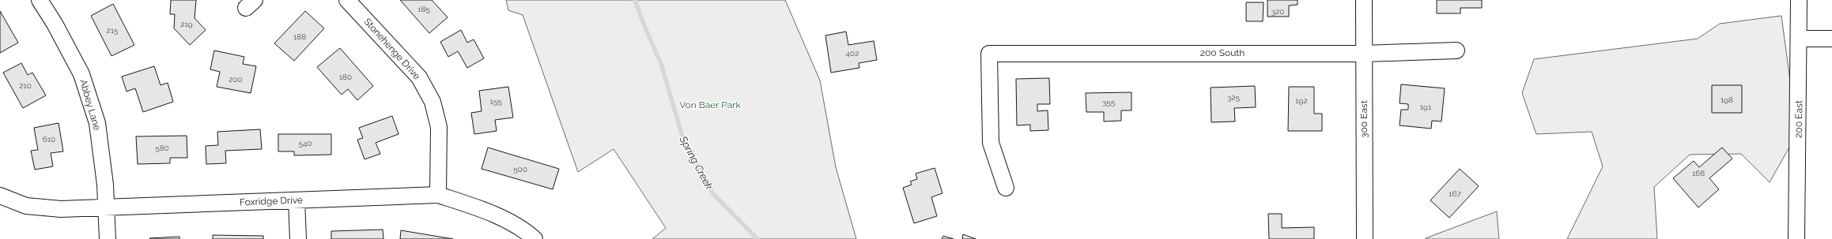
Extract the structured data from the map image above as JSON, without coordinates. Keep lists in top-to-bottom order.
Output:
{
  "streets": {
    "street": [
      "Stonehenge Drive",
      "200 South",
      "Abbey Lane",
      "300 East",
      "200 East",
      "Foxridge Drive"
    ]
  },
  "crossings": [
    ["Stonehenge Drive", "Foxridge Drive"],
    ["200 South", "300 East"],
    ["Abbey Lane", "Foxridge Drive"]
  ],
  "water": ["Spring Creek"],
  "parks": ["Von Baer Park"],
  "house_numbers": [
    "185",
    "320",
    "219",
    "215",
    "188",
    "402",
    "180",
    "200",
    "210",
    "325",
    "198",
    "192",
    "155",
    "355",
    "191",
    "610",
    "540",
    "580",
    "500",
    "168",
    "167"
  ]
}
